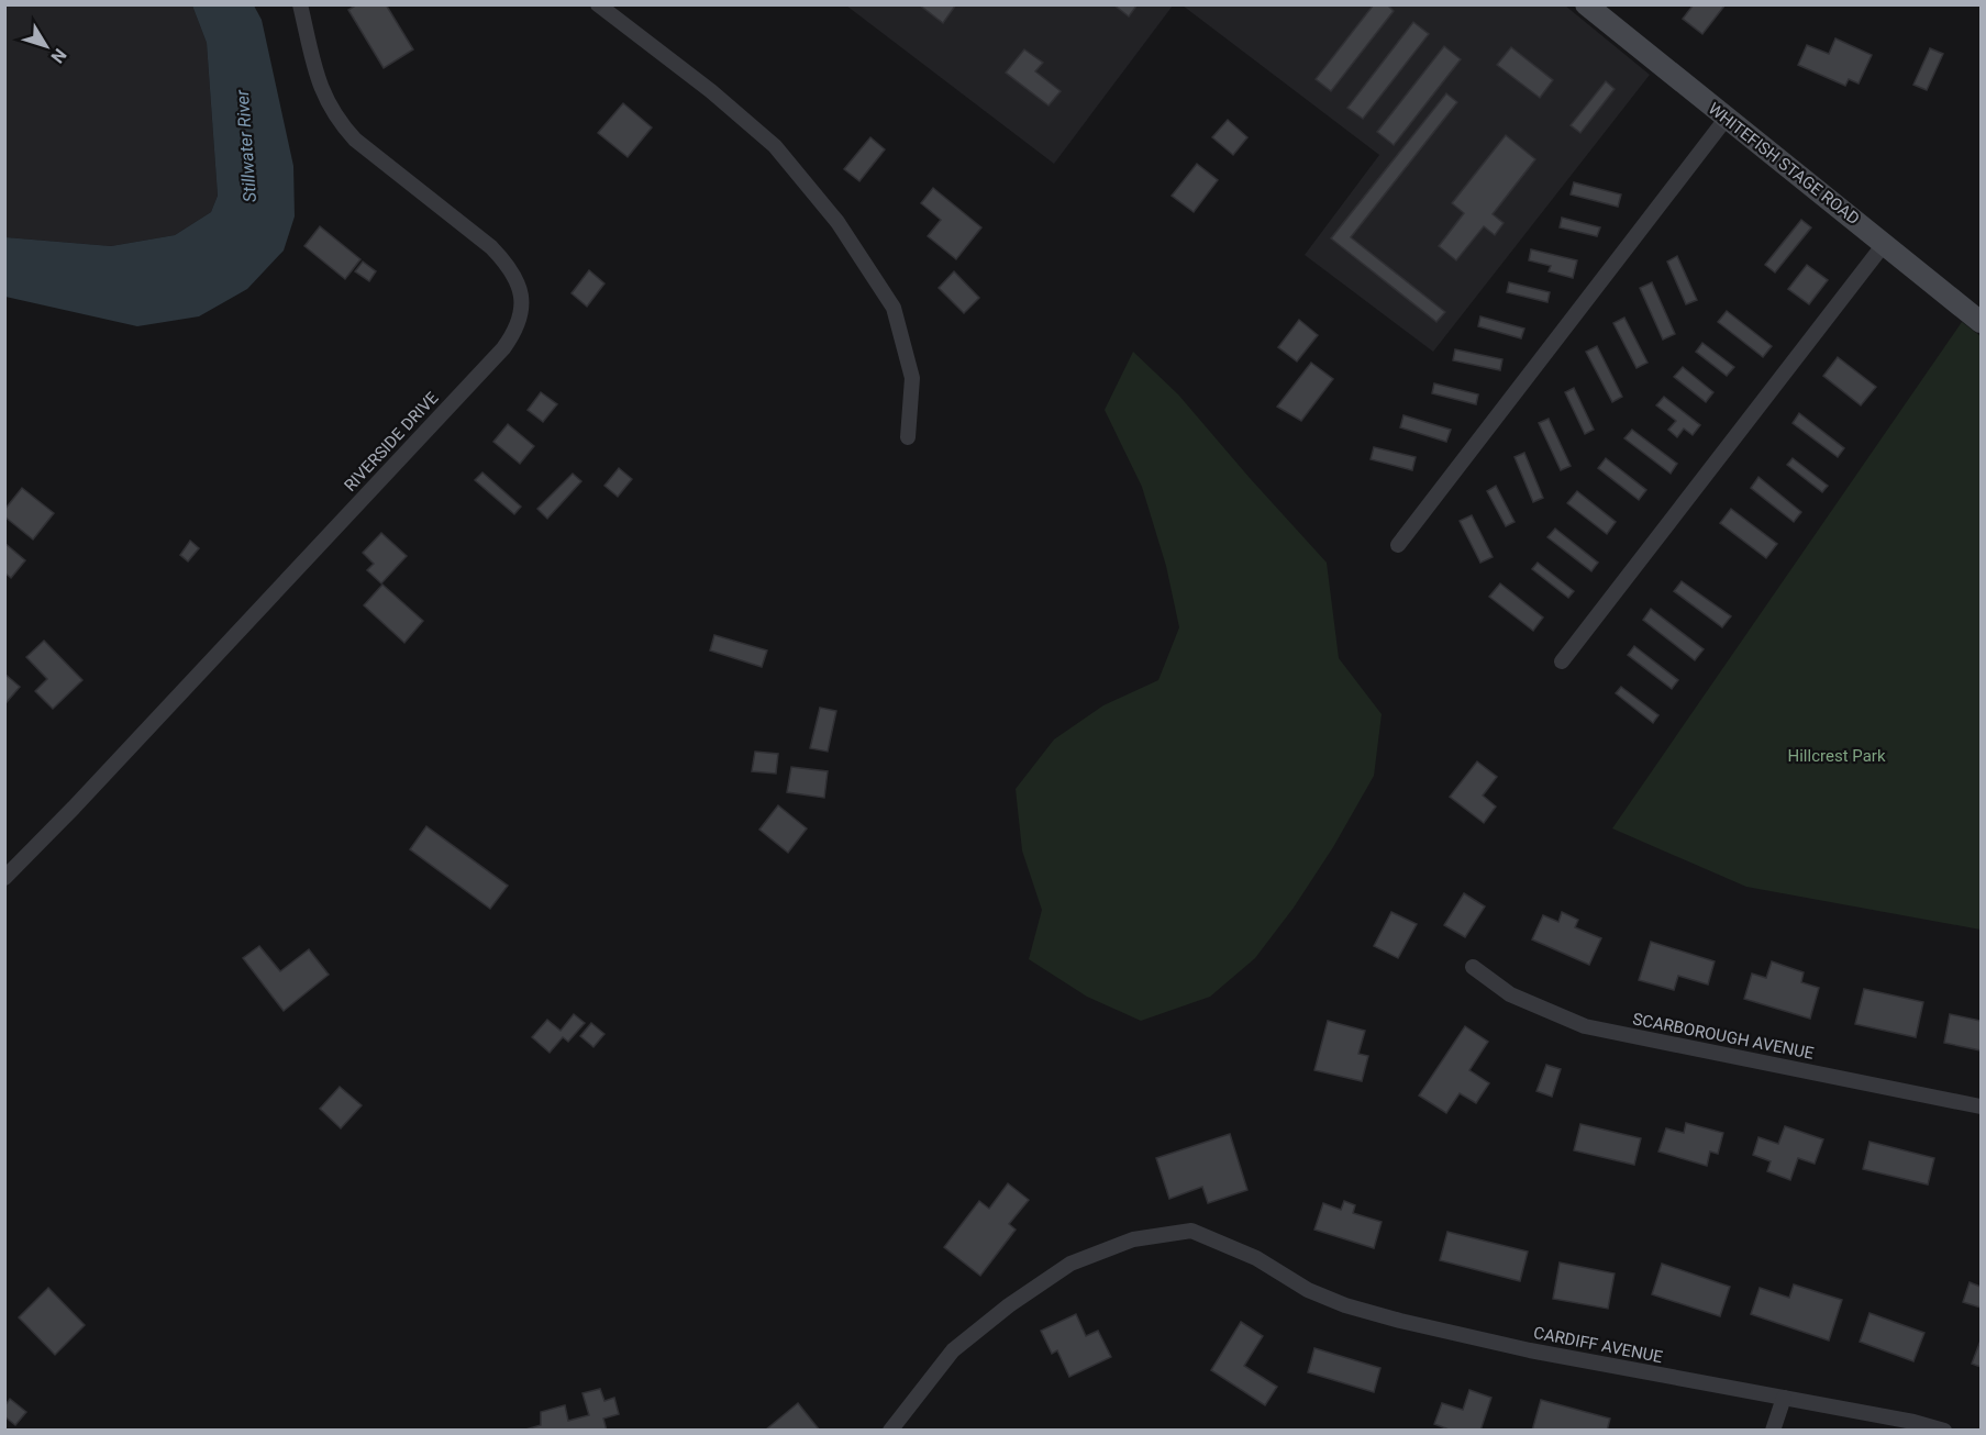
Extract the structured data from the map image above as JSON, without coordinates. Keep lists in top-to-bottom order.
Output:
{
  "streets": {
    "main road": ["WHITEFISH STAGE ROAD"],
    "street": ["RIVERSIDE DRIVE", "SCARBOROUGH AVENUE", "CARDIFF AVENUE"]
  },
  "water": ["Stillwater River"],
  "parks": ["Hillcrest Park"],
  "north": "bottom right"
}
